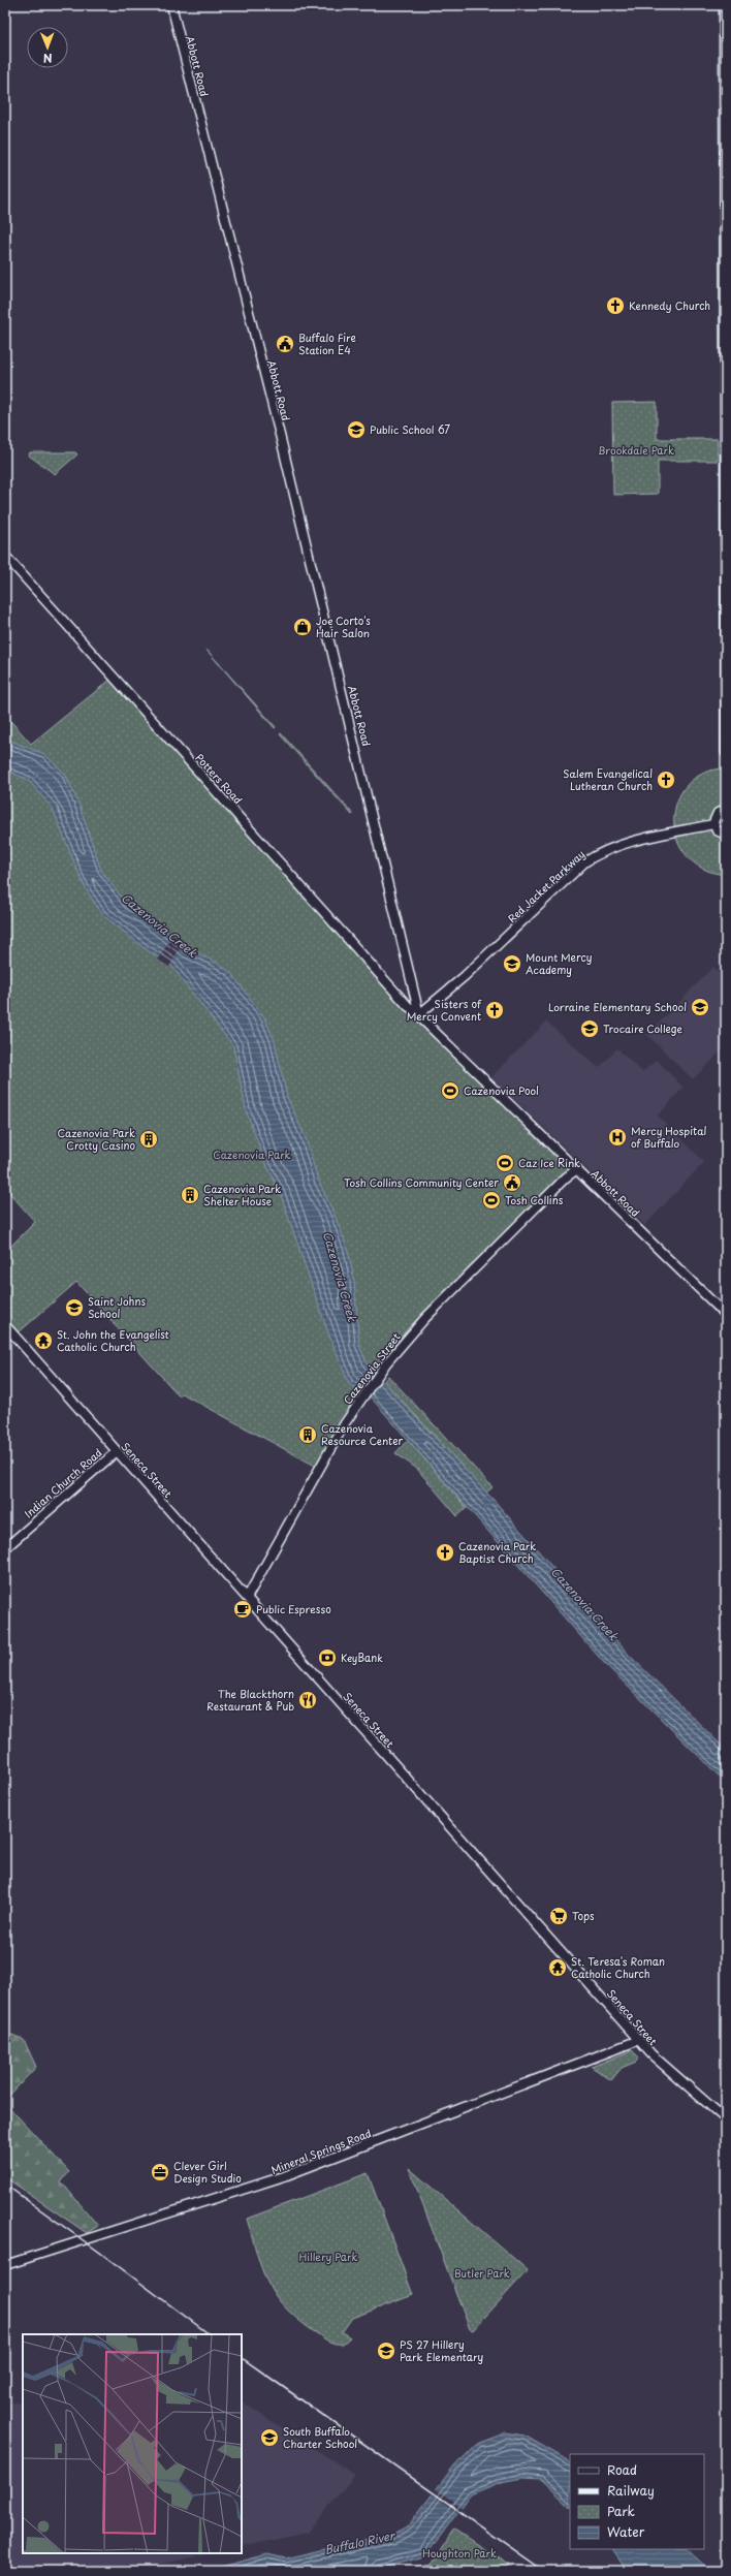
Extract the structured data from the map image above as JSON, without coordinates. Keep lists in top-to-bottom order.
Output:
{
  "streets": {
    "street": [
      "Abbott Road",
      "Potters Road",
      "Red Jacket Parkway",
      "Cazenovia Street",
      "Seneca Street",
      "Indian Church Road",
      "Mineral Springs Road"
    ]
  },
  "crossings": [
    ["Abbott Road", "Potters Road"],
    ["Abbott Road", "Red Jacket Parkway"],
    ["Abbott Road", "Cazenovia Street"],
    ["Potters Road", "Red Jacket Parkway"],
    ["Cazenovia Street", "Seneca Street"],
    ["Seneca Street", "Indian Church Road"],
    ["Seneca Street", "Mineral Springs Road"]
  ],
  "water": ["Cazenovia Creek", "Buffalo River"],
  "parks": [
    "Brookdale Park",
    "Cazenovia Park",
    "Hillery Park",
    "Butler Park",
    "Houghton Park"
  ],
  "places": {
    "church": [
      "Kennedy Church",
      "Salem Evangelical Lutheran Church",
      "Sisters of Mercy Convent",
      "Cazenovia Park Baptist Church"
    ],
    "public building": ["Buffalo Fire Station E4", "Tosh Collins Community Center"],
    "school or university": [
      "Public School 67",
      "Mount Mercy Academy",
      "Lorraine Elementary School",
      "Trocaire College",
      "Saint Johns School",
      "PS 27 Hillery Park Elementary",
      "South Buffalo Charter School"
    ],
    "shop": ["Joe Corto's Hair Salon"],
    "sports": ["Cazenovia Pool", "Caz Ice Rink", "Tosh Collins"],
    "hospital": ["Mercy Hospital of Buffalo"],
    "building": ["Cazenovia Park Crotty Casino", "Cazenovia Park Shelter House", "Cazenovia Resource Center"],
    "temple": ["St. John the Evangelist Catholic Church", "St. Teresa's Roman Catholic Church"],
    "cafe": ["Public Espresso"],
    "bank": ["KeyBank"],
    "restaurant": ["The Blackthorn Restaurant & Pub"],
    "supermarket": ["Tops"],
    "office": ["Clever Girl Design Studio"]
  },
  "legend": [
    "Road",
    "Railway",
    "Park",
    "Water"
  ],
  "north": "bottom"
}
